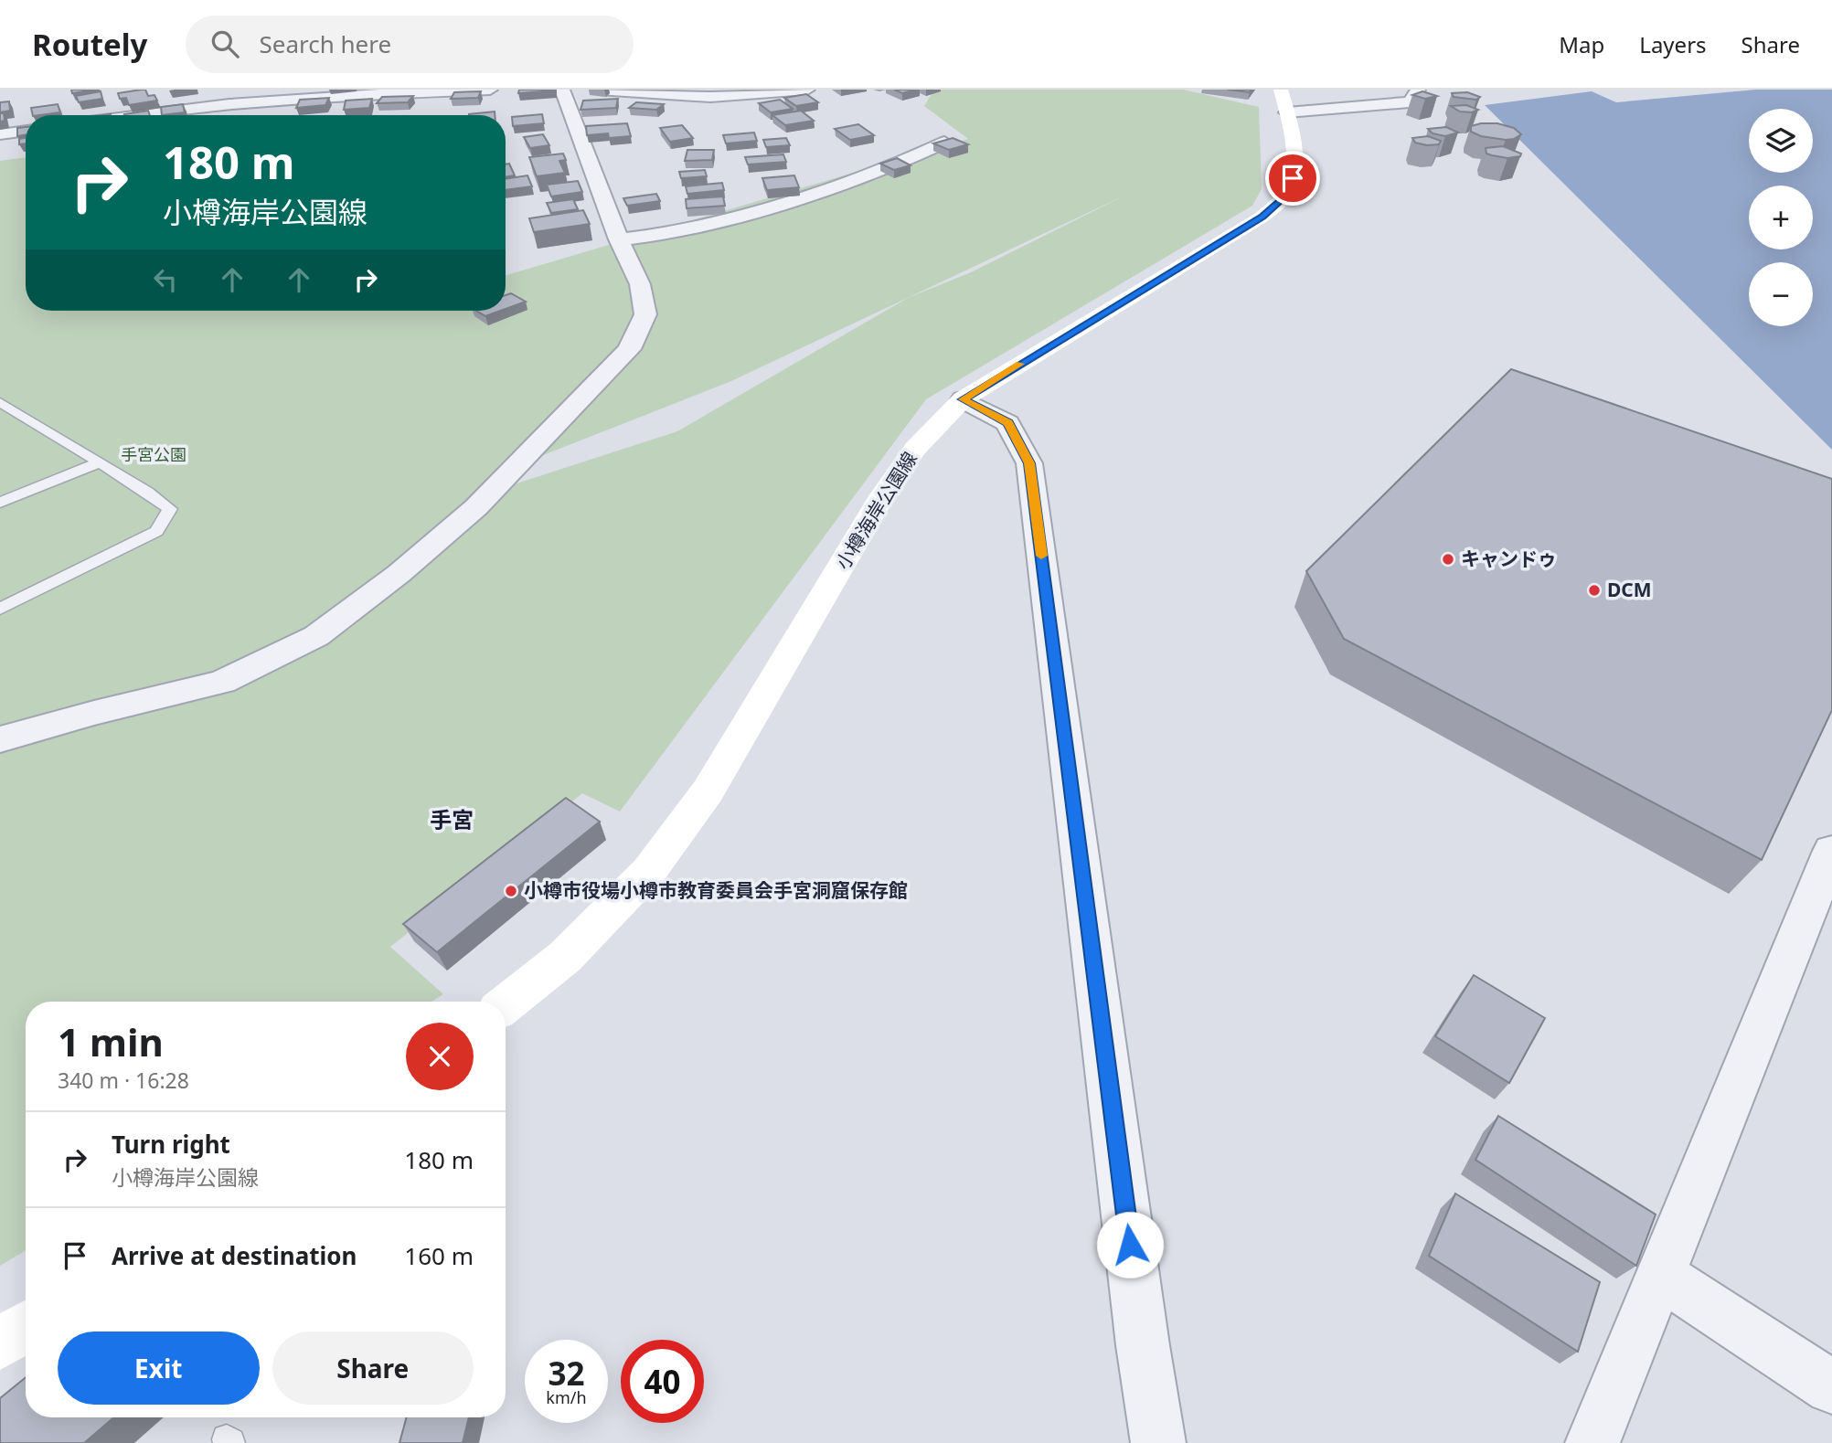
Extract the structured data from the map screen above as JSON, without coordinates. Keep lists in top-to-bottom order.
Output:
{
  "streets": {
    "main road": ["小樽海岸公園線"]
  },
  "districts": ["手宮"],
  "parks": ["手宮公園"],
  "places": ["キャンドゥ", "DCM", "小樽市役場小樽市教育委員会手宮洞窟保存館"],
  "page": {
    "header": "Routely",
    "search": "Search here",
    "nav": ["Map", "Layers", "Share"],
    "map_buttons": ["+", "−"],
    "turn": ["180 m", "小樽海岸公園線"],
    "heading": ["1 min", "340 m · 16:28"],
    "list": [
      {
        "name": "Turn right",
        "note": "小樽海岸公園線",
        "value": "180 m"
      },
      {
        "name": "Arrive at destination",
        "value": "160 m"
      }
    ],
    "buttons": ["Exit", "Share"],
    "speed": "32 km/h",
    "limit": "40"
  }
}
